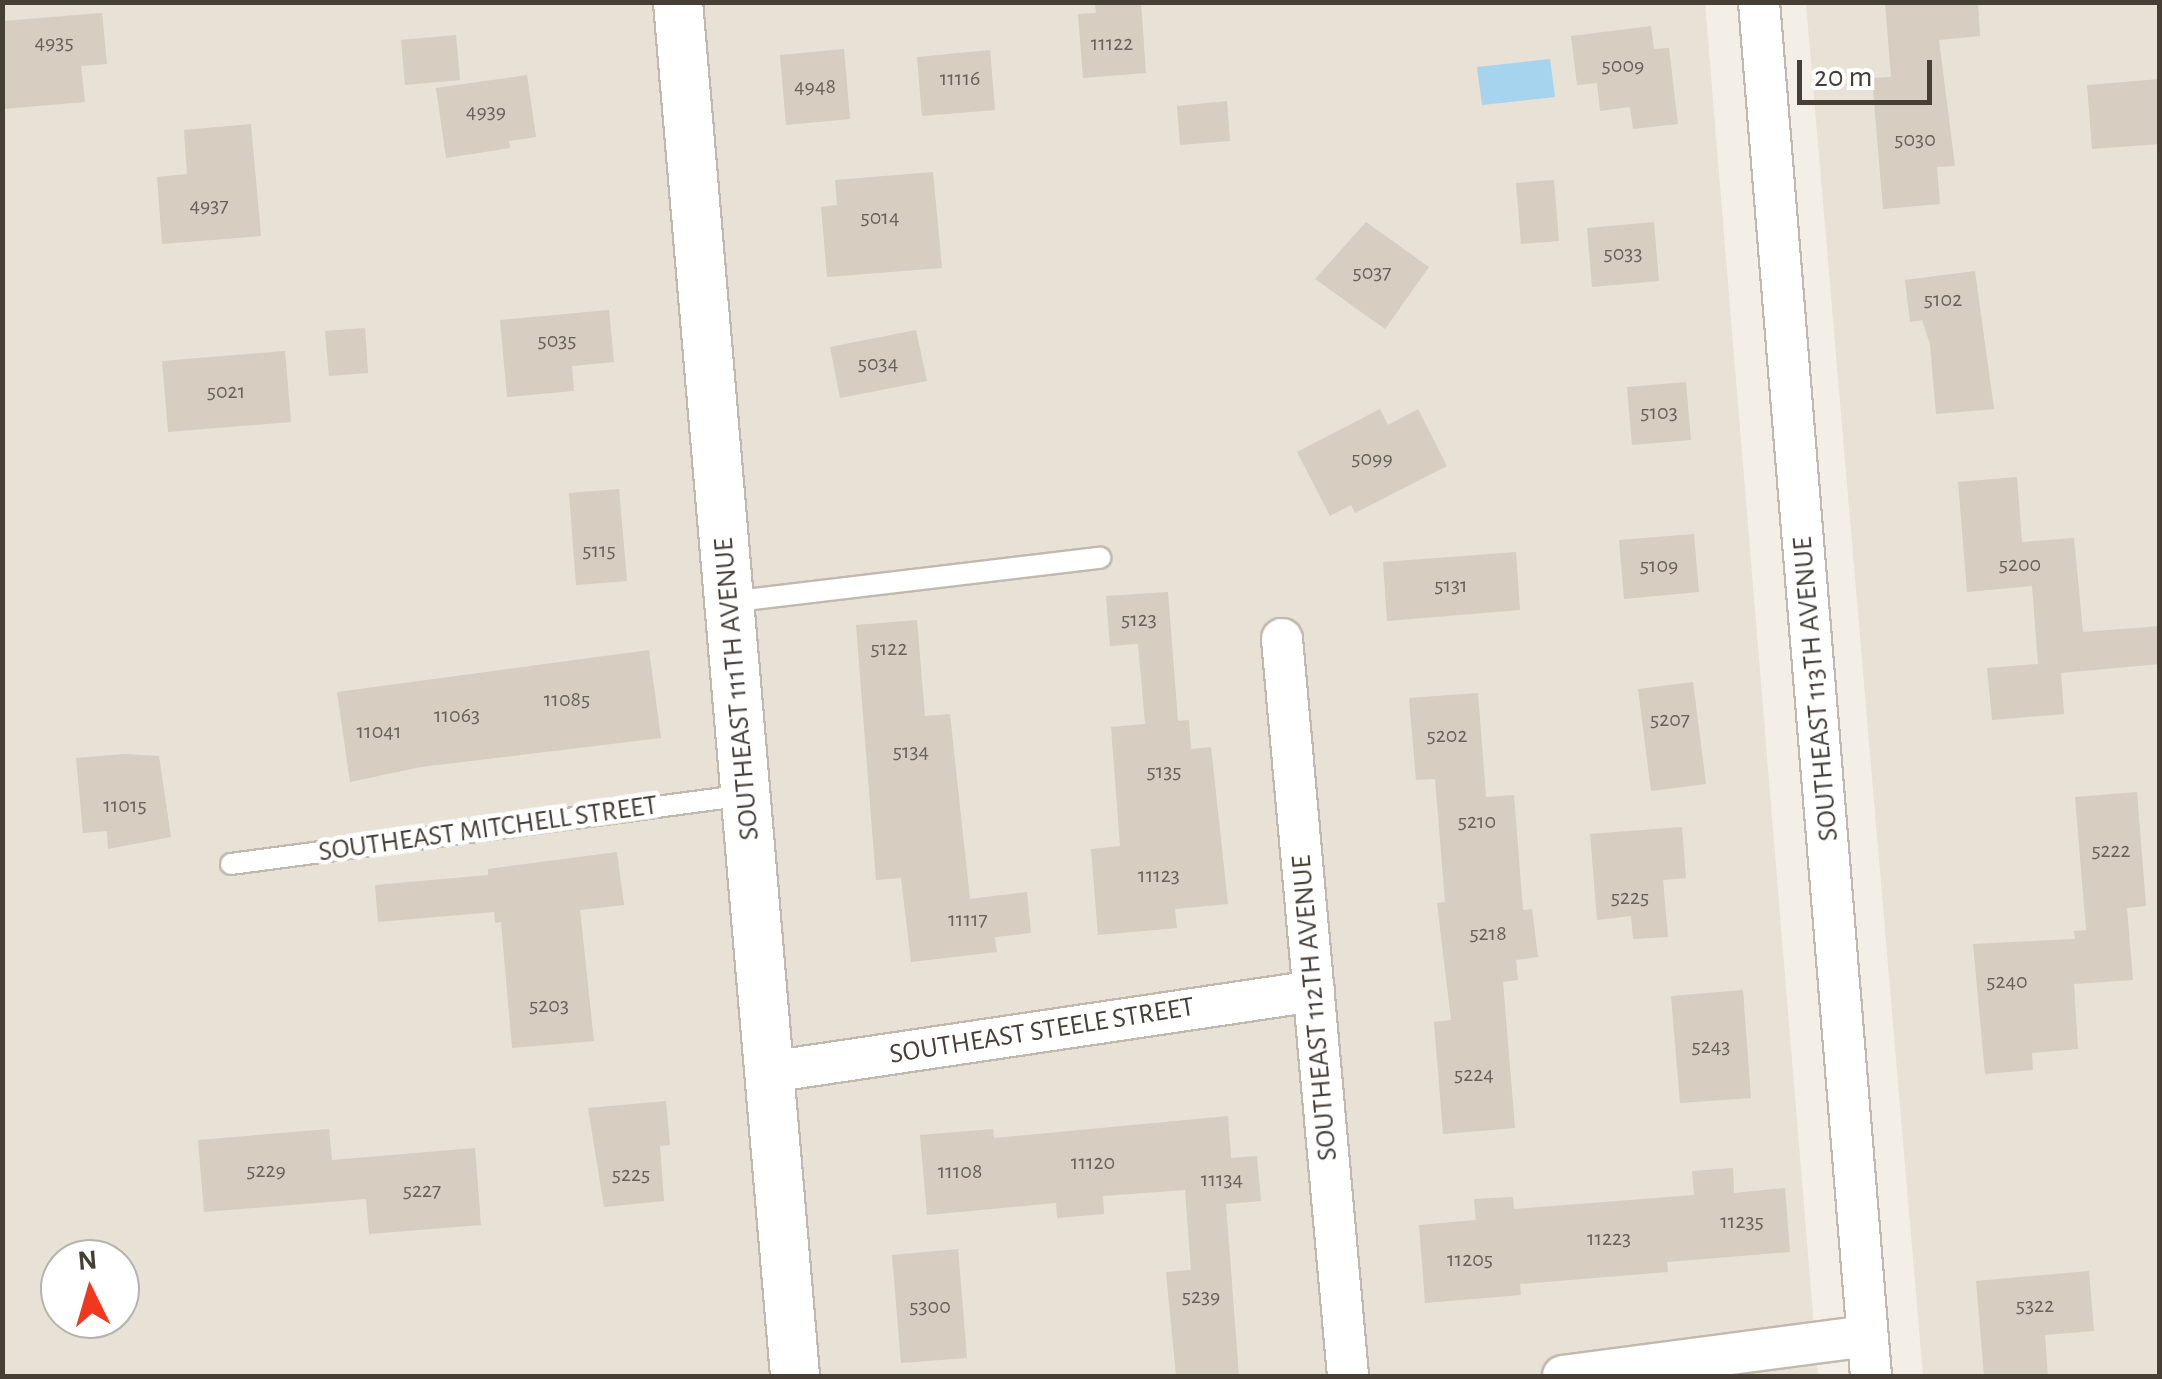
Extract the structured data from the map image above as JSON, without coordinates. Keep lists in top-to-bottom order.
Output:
{
  "streets": {
    "street": [
      "SOUTHEAST 111TH AVENUE",
      "SOUTHEAST 113TH AVENUE",
      "SOUTHEAST 112TH AVENUE",
      "SOUTHEAST STEELE STREET"
    ],
    "lane": ["SOUTHEAST MITCHELL STREET"]
  },
  "crossings": [
    ["SOUTHEAST 111TH AVENUE", "SOUTHEAST MITCHELL STREET"],
    ["SOUTHEAST 111TH AVENUE", "SOUTHEAST STEELE STREET"],
    ["SOUTHEAST 112TH AVENUE", "SOUTHEAST STEELE STREET"]
  ],
  "house_numbers": [
    "4935",
    "11122",
    "5009",
    "11116",
    "4948",
    "4939",
    "5030",
    "4937",
    "5014",
    "5033",
    "5037",
    "5102",
    "5035",
    "5034",
    "5021",
    "5103",
    "5099",
    "5115",
    "5200",
    "5109",
    "5131",
    "5123",
    "5122",
    "11085",
    "11063",
    "5207",
    "11041",
    "5202",
    "5134",
    "5135",
    "11015",
    "5210",
    "5222",
    "11123",
    "5225",
    "11117",
    "5218",
    "5240",
    "5203",
    "5243",
    "5224",
    "11120",
    "5229",
    "11108",
    "5225",
    "11134",
    "5227",
    "11235",
    "11223",
    "11205",
    "5239",
    "5322",
    "5300"
  ],
  "scale_bar": "20 m",
  "north": "top"
}
